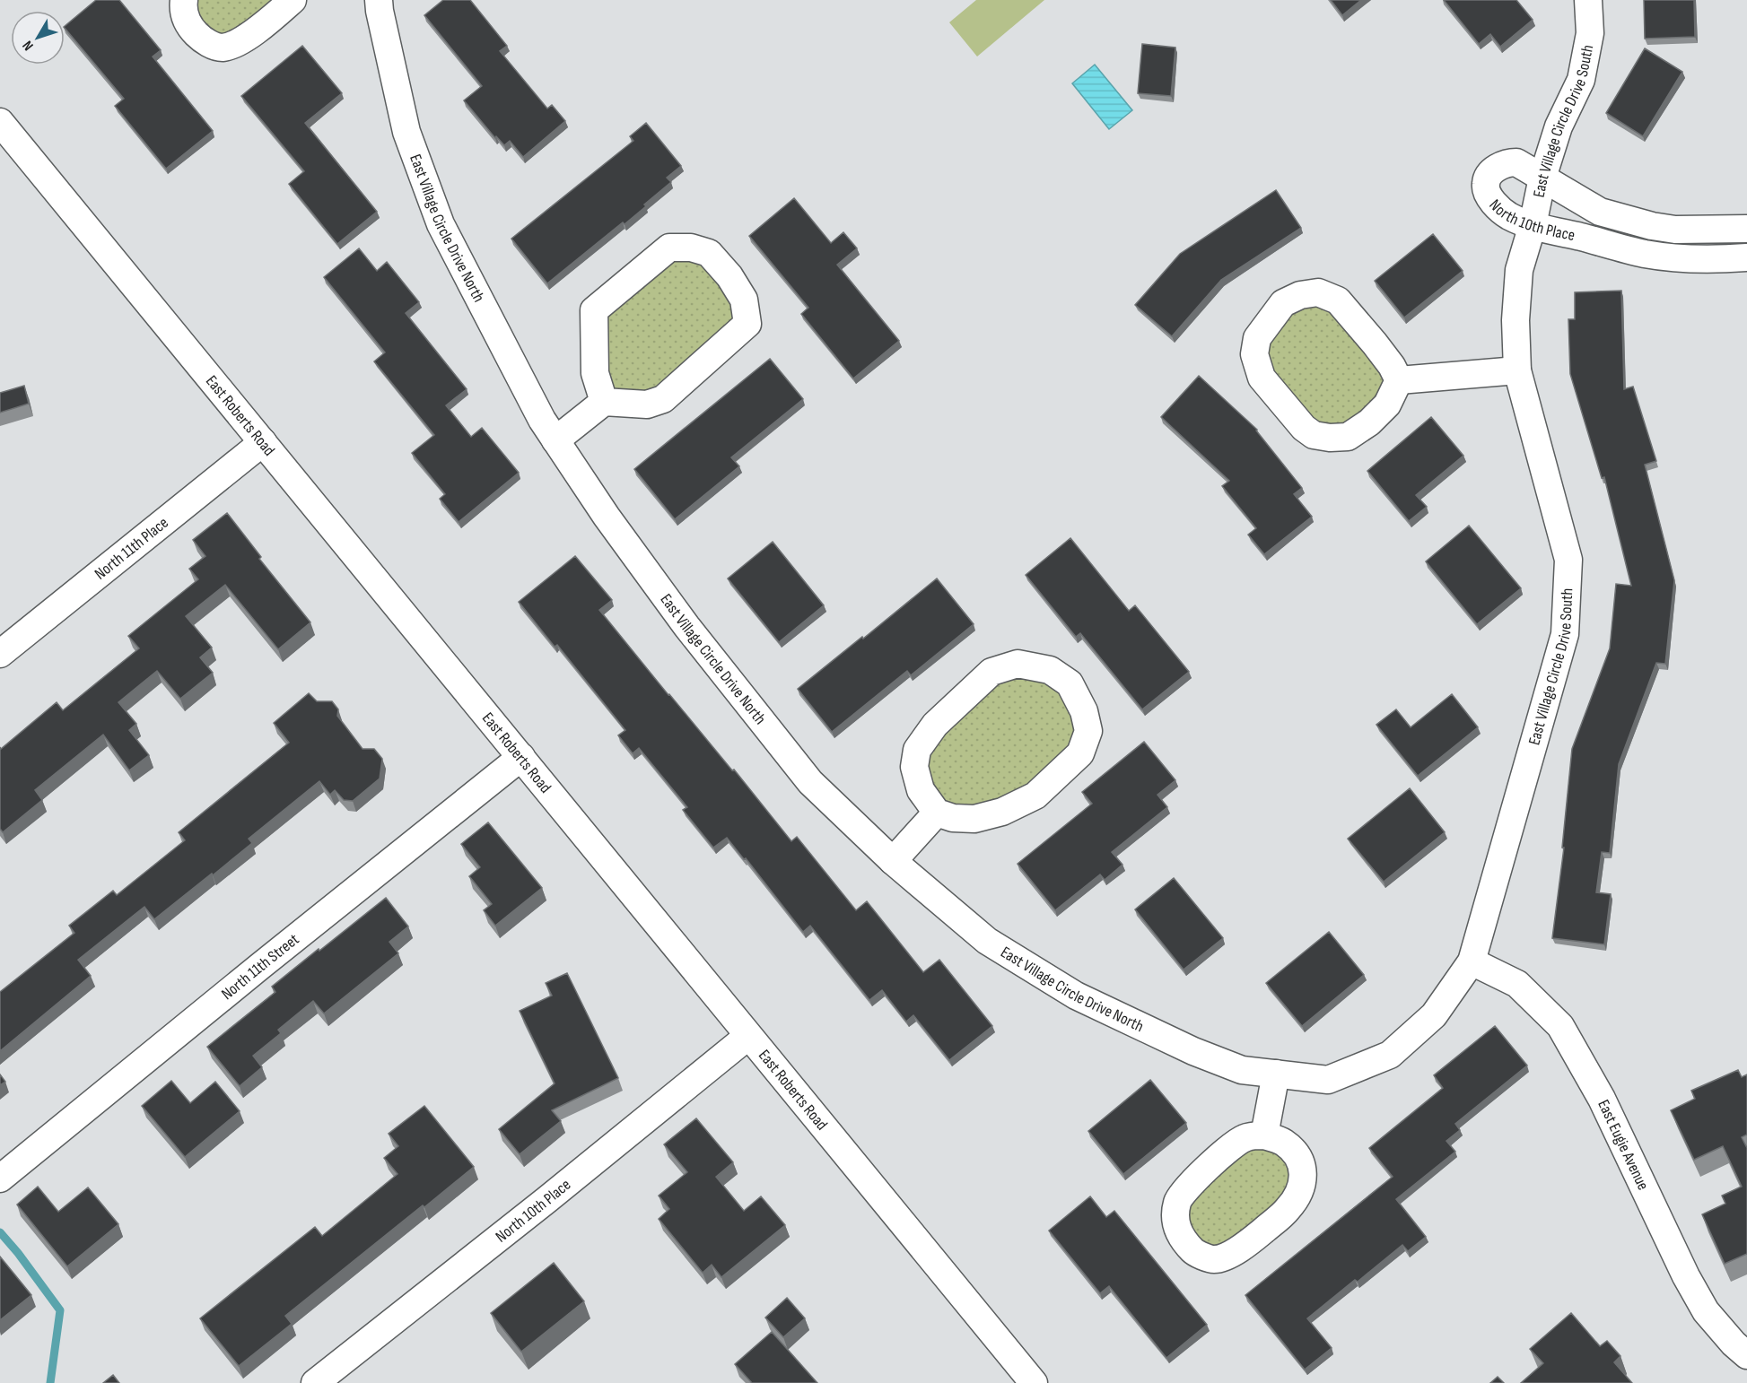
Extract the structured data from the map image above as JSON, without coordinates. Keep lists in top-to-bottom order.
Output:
{
  "streets": {
    "street": [
      "East Village Circle Drive South",
      "North 10th Place",
      "East Village Circle Drive North",
      "East Roberts Road",
      "North 11th Place",
      "North 11th Street",
      "East Eugie Avenue"
    ]
  },
  "crossings": [
    ["East Village Circle Drive South", "North 10th Place"],
    ["East Village Circle Drive South", "East Village Circle Drive North"],
    ["East Village Circle Drive South", "East Eugie Avenue"],
    ["North 10th Place", "East Roberts Road"],
    ["East Village Circle Drive North", "East Eugie Avenue"],
    ["East Roberts Road", "North 11th Place"],
    ["East Roberts Road", "North 11th Street"]
  ],
  "north": "bottom left"
}
